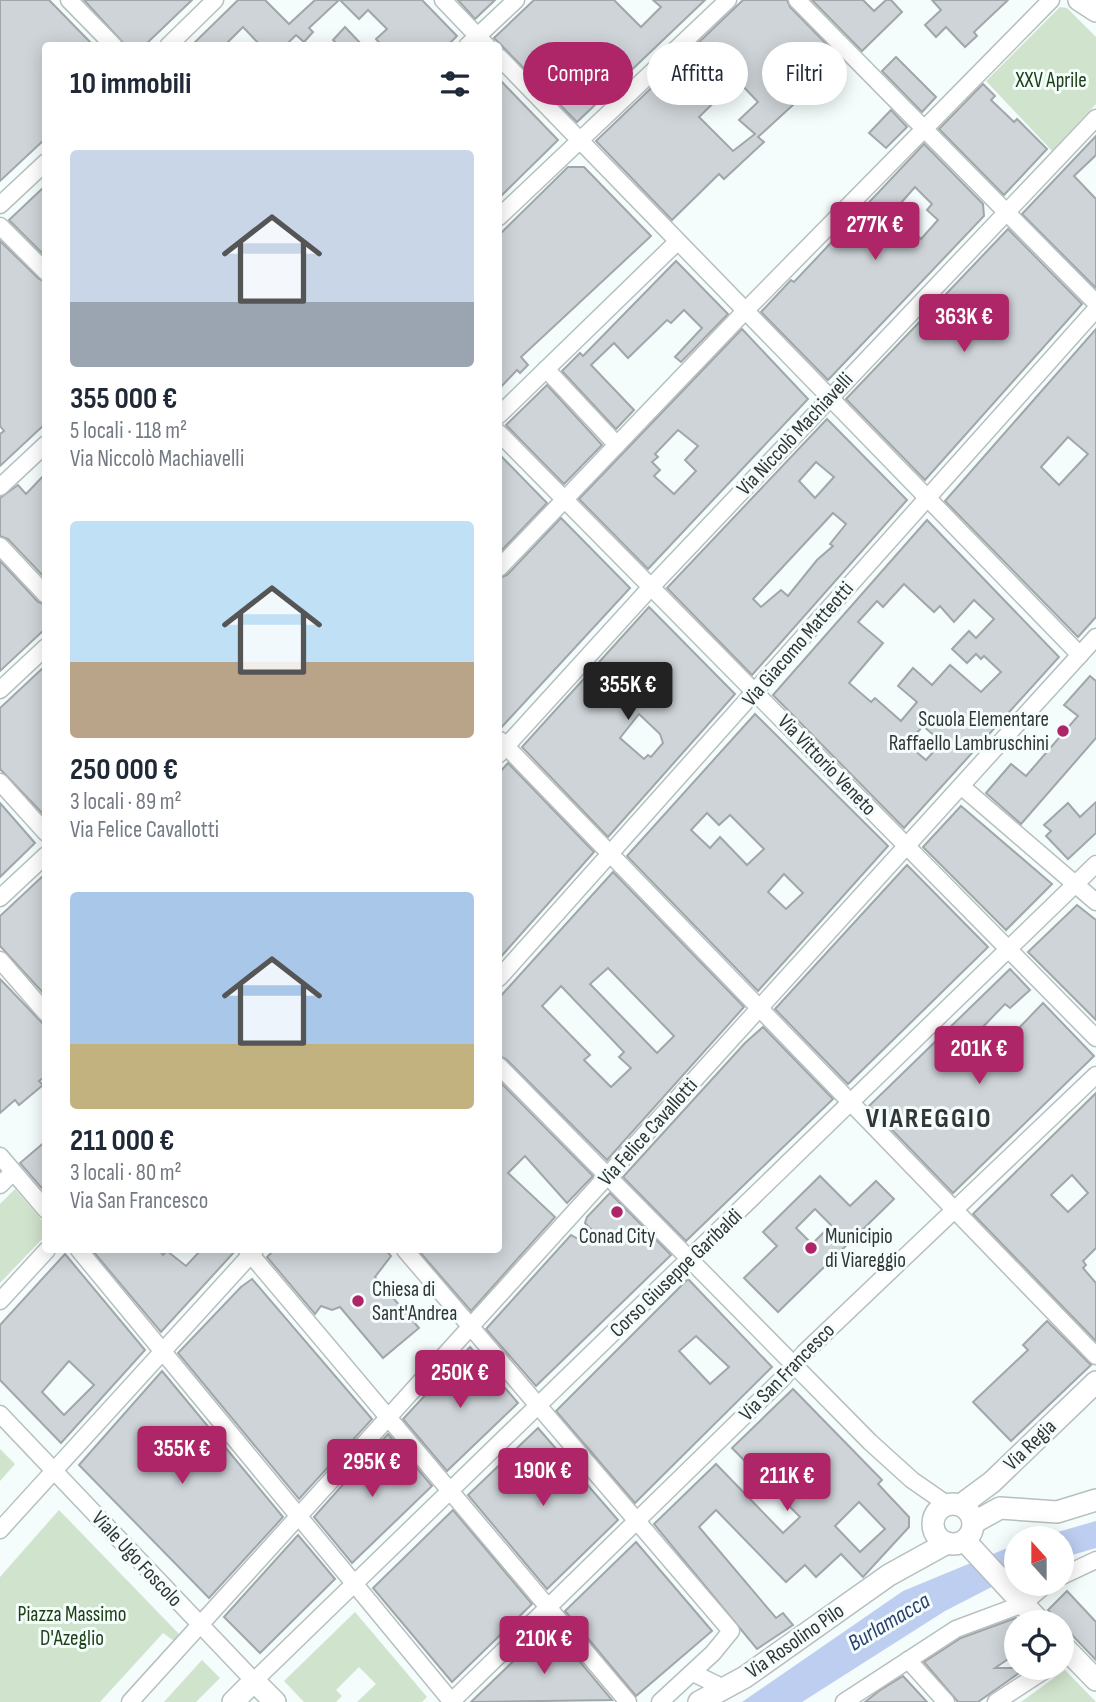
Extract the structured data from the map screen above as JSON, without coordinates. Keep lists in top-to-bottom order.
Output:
{
  "streets": {
    "street": [
      "Via Niccolò Machiavelli",
      "Via Giacomo Matteotti",
      "Via Vittorio Veneto",
      "Via Felice Cavallotti",
      "Corso Giuseppe Garibaldi",
      "Via San Francesco",
      "Via Regia",
      "Viale Ugo Foscolo",
      "Via Rosolino Pilo"
    ]
  },
  "crossings": [
    ["Via Niccolò Machiavelli", "Via Vittorio Veneto"],
    ["Via Giacomo Matteotti", "Via Vittorio Veneto"],
    ["Via Vittorio Veneto", "Via Felice Cavallotti"],
    ["Via Vittorio Veneto", "Corso Giuseppe Garibaldi"],
    ["Via Felice Cavallotti", "Viale Ugo Foscolo"],
    ["Corso Giuseppe Garibaldi", "Viale Ugo Foscolo"],
    ["Via Regia", "Via Rosolino Pilo"]
  ],
  "districts": ["VIAREGGIO"],
  "water": ["Burlamacca"],
  "parks": ["XXV Aprile", "Piazza Massimo D'Azeglio"],
  "places": [
    "Scuola Elementare Raffaello Lambruschini",
    "Conad City",
    "Municipio di Viareggio",
    "Chiesa di Sant'Andrea"
  ],
  "north": "top",
  "page": {
    "chip": ["Compra", "Affitta", "Filtri"],
    "heading": "10 immobili",
    "list": [
      {
        "name": "355 000 €",
        "note": "5 locali · 118 m² · Via Niccolò Machiavelli"
      },
      {
        "name": "250 000 €",
        "note": "3 locali · 89 m² · Via Felice Cavallotti"
      },
      {
        "name": "211 000 €",
        "note": "3 locali · 80 m² · Via San Francesco"
      }
    ],
    "price": [
      "277K €",
      "363K €",
      "355K €",
      "201K €",
      "250K €",
      "355K €",
      "295K €",
      "190K €",
      "211K €",
      "210K €"
    ]
  }
}
